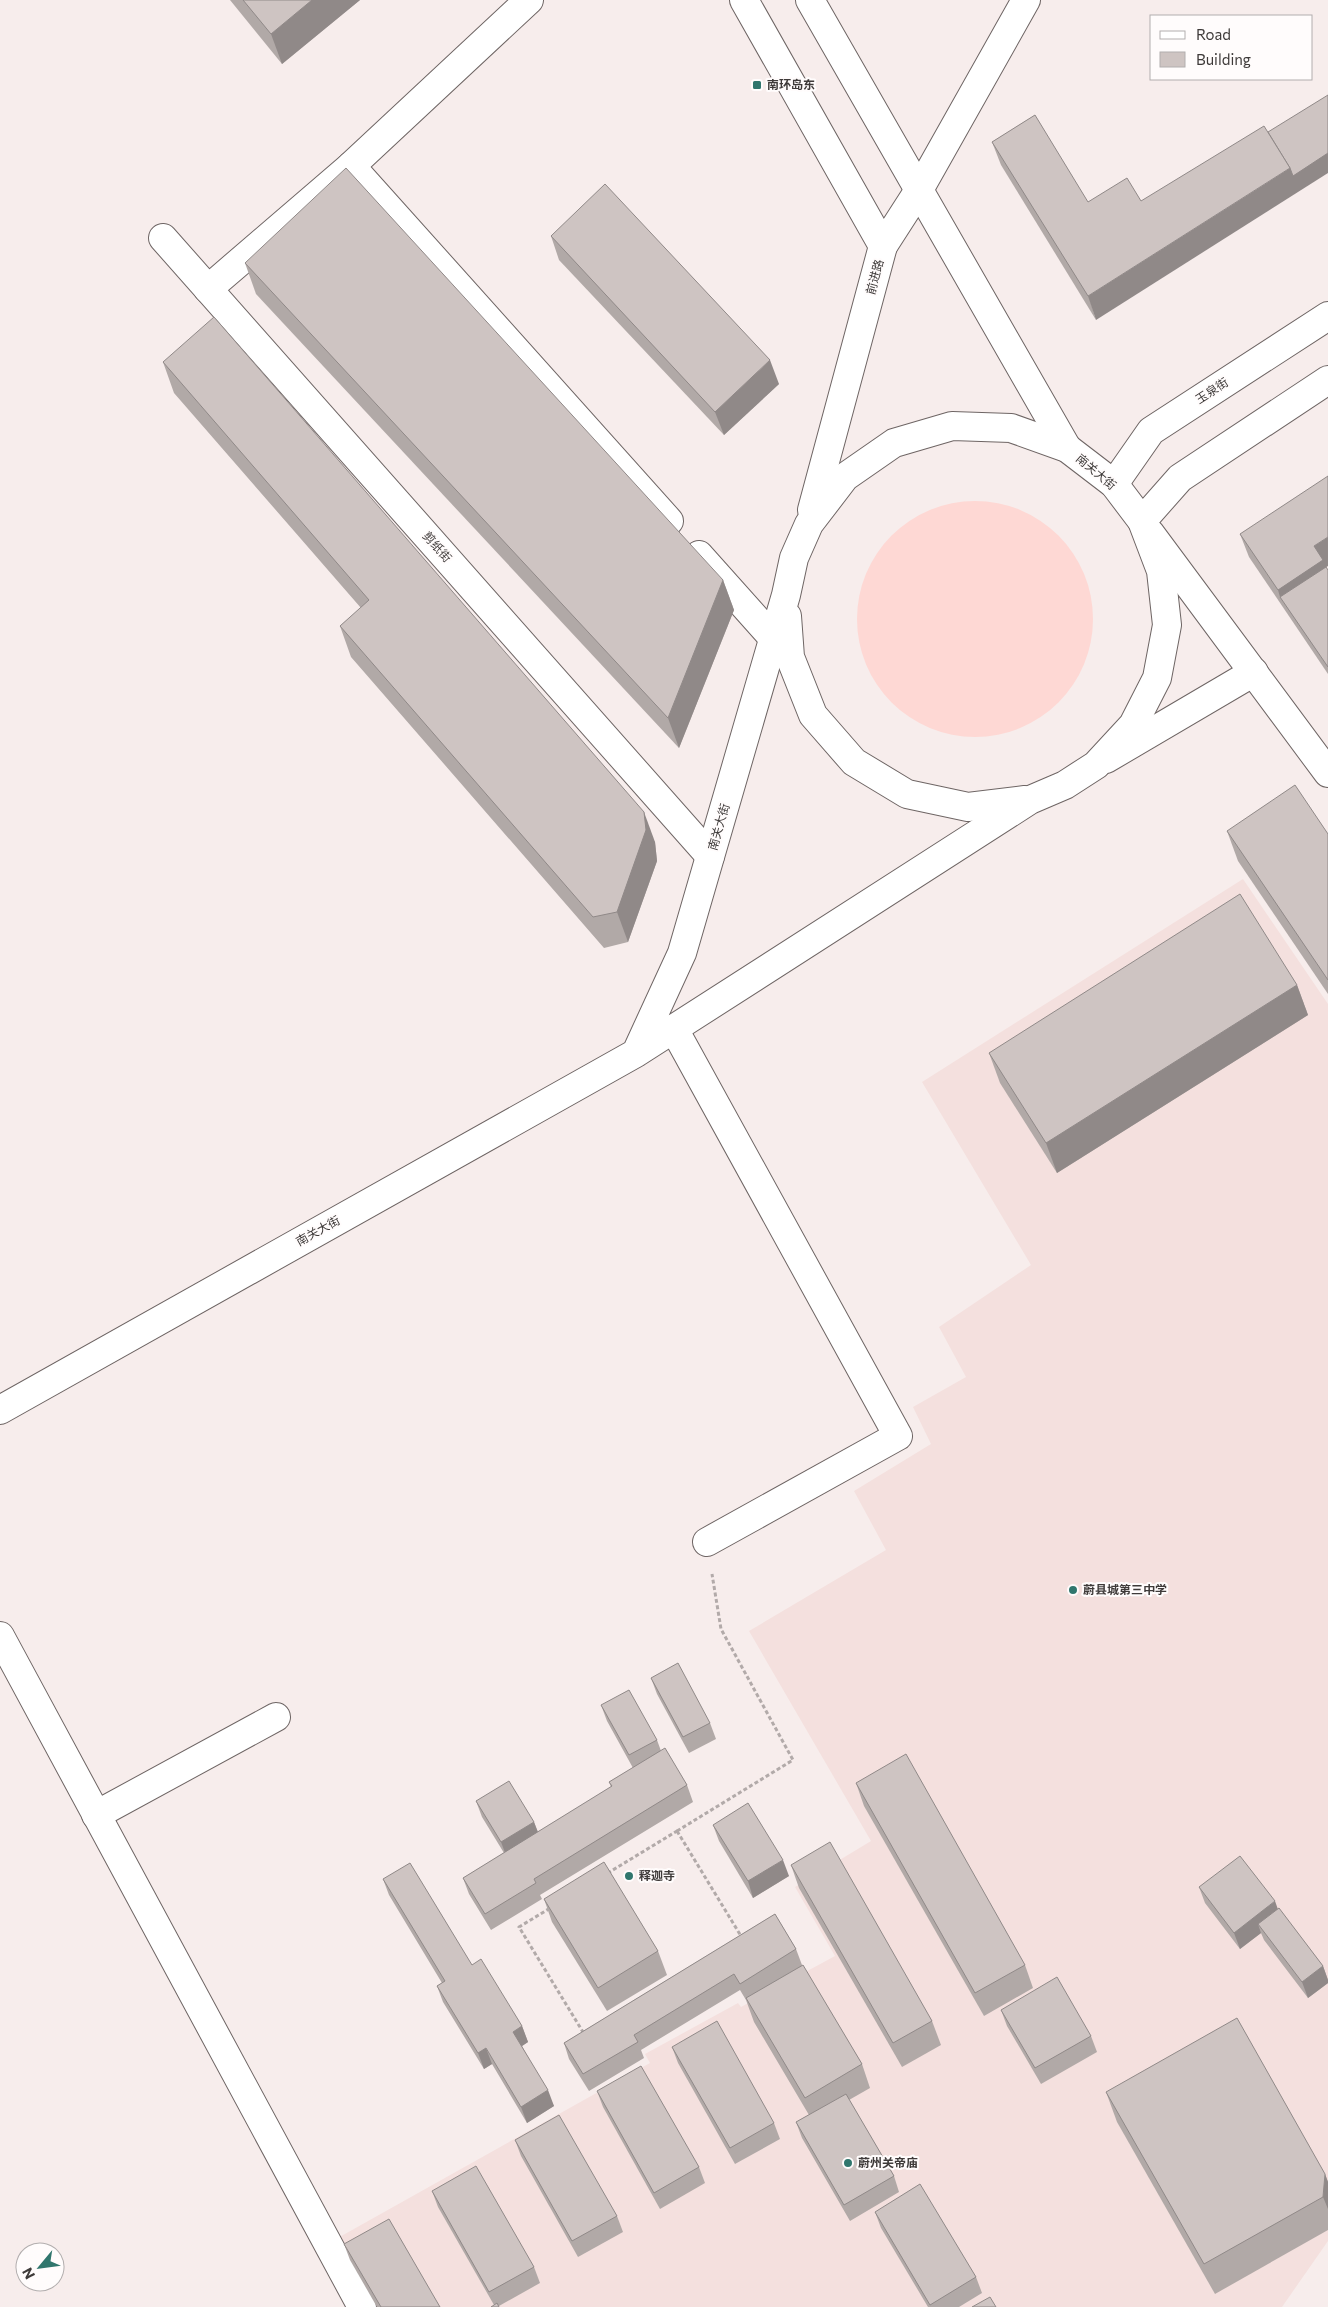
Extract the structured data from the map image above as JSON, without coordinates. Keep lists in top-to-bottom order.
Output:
{
  "streets": {
    "main road": [
      "前进路",
      "玉泉街",
      "南关大街",
      "剪纸街"
    ]
  },
  "crossings": [
    ["前进路", "南关大街"],
    ["玉泉街", "南关大街"],
    ["南关大街", "剪纸街"]
  ],
  "places": {
    "transit": ["南环岛东"],
    "other": ["蔚县城第三中学", "释迦寺", "蔚州关帝庙"]
  },
  "legend": ["Road", "Building"],
  "north": "bottom left"
}
